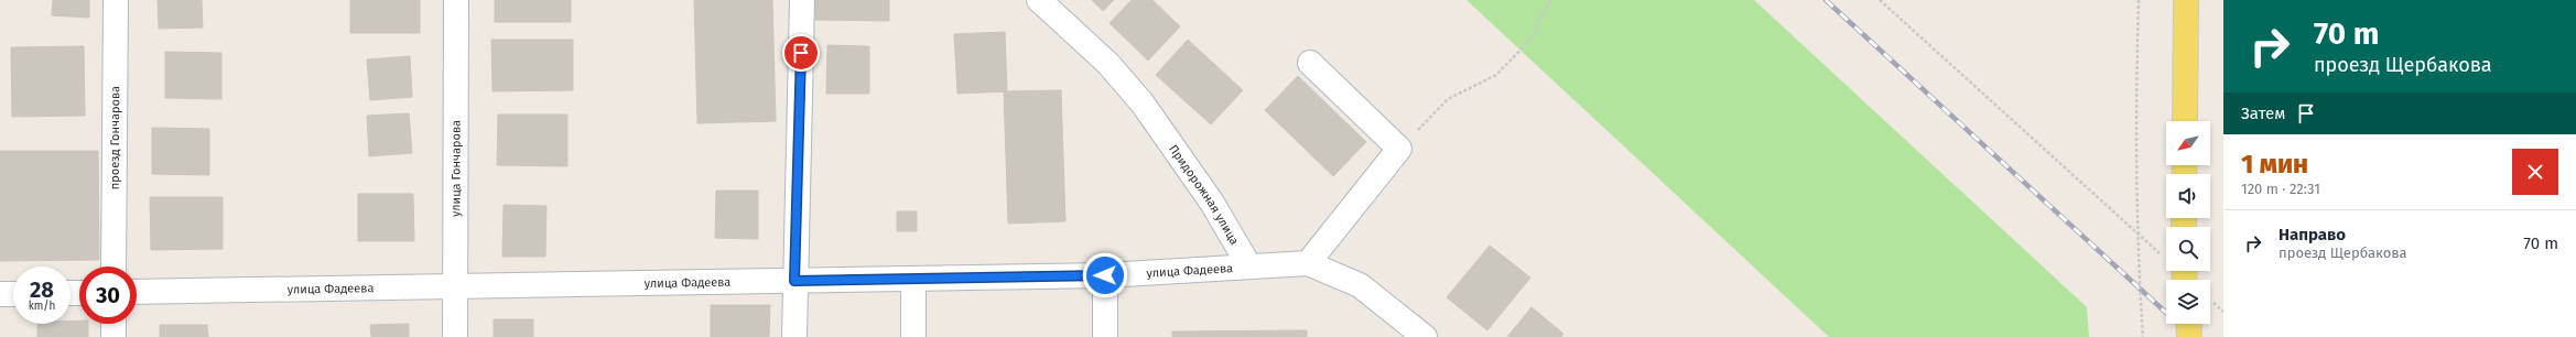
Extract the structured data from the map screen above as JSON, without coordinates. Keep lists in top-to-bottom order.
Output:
{
  "streets": {
    "street": [
      "проезд Гончарова",
      "улица Гончарова",
      "Придорожная улица",
      "улица Фадеева"
    ]
  },
  "crossings": [
    ["улица Гончарова", "улица Фадеева"],
    ["Придорожная улица", "улица Фадеева"]
  ],
  "north": "bottom left",
  "page": {
    "turn": ["70 m", "проезд Щербакова"],
    "then": "Затем",
    "heading": ["1 мин", "120 m · 22:31"],
    "list": [
      {
        "name": "Направо",
        "note": "проезд Щербакова",
        "value": "70 m"
      }
    ],
    "speed": "28 km/h",
    "limit": "30"
  }
}
